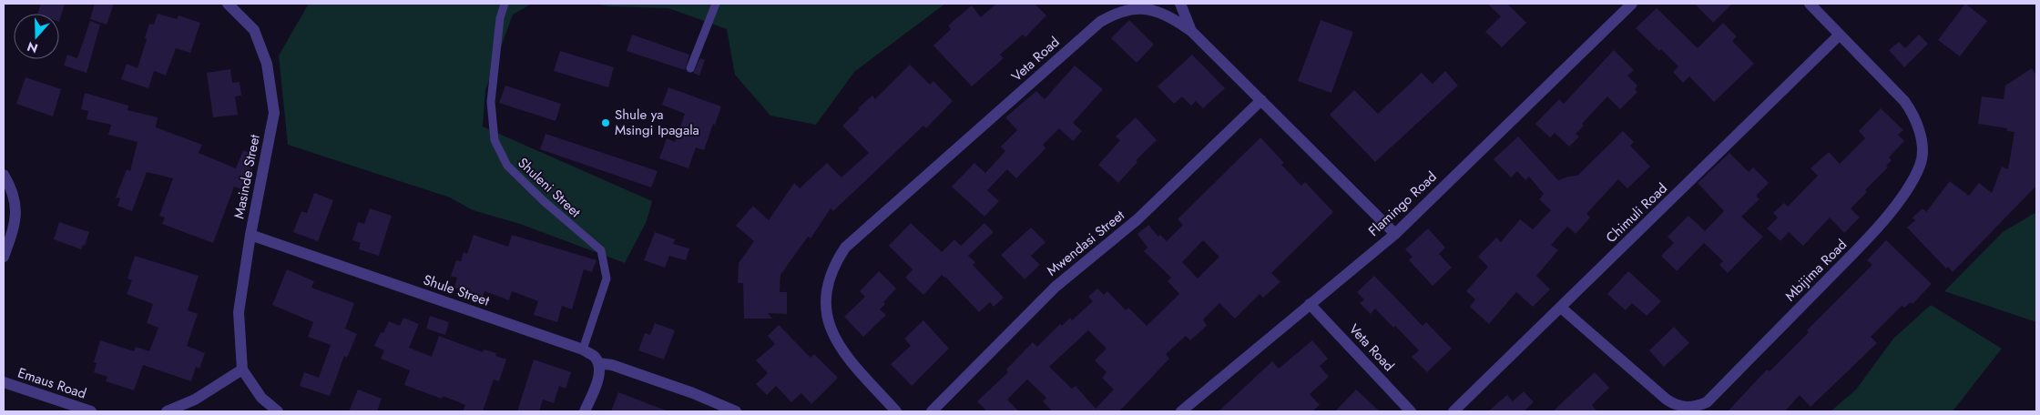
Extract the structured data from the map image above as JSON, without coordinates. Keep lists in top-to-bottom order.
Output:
{
  "streets": {
    "street": [
      "Veta Road",
      "Masinde Street",
      "Flamingo Road",
      "Chimuli Road",
      "Mwendasi Street",
      "Mbijima Road",
      "Shule Street",
      "Emaus Road"
    ],
    "lane": ["Shuleni Street"]
  },
  "crossings": [
    ["Veta Road", "Flamingo Road"],
    ["Veta Road", "Mwendasi Street"],
    ["Masinde Street", "Shule Street"],
    ["Shuleni Street", "Shule Street"],
    ["Chimuli Road", "Mbijima Road"]
  ],
  "places": ["Shule ya Msingi Ipagala"],
  "north": "bottom"
}
